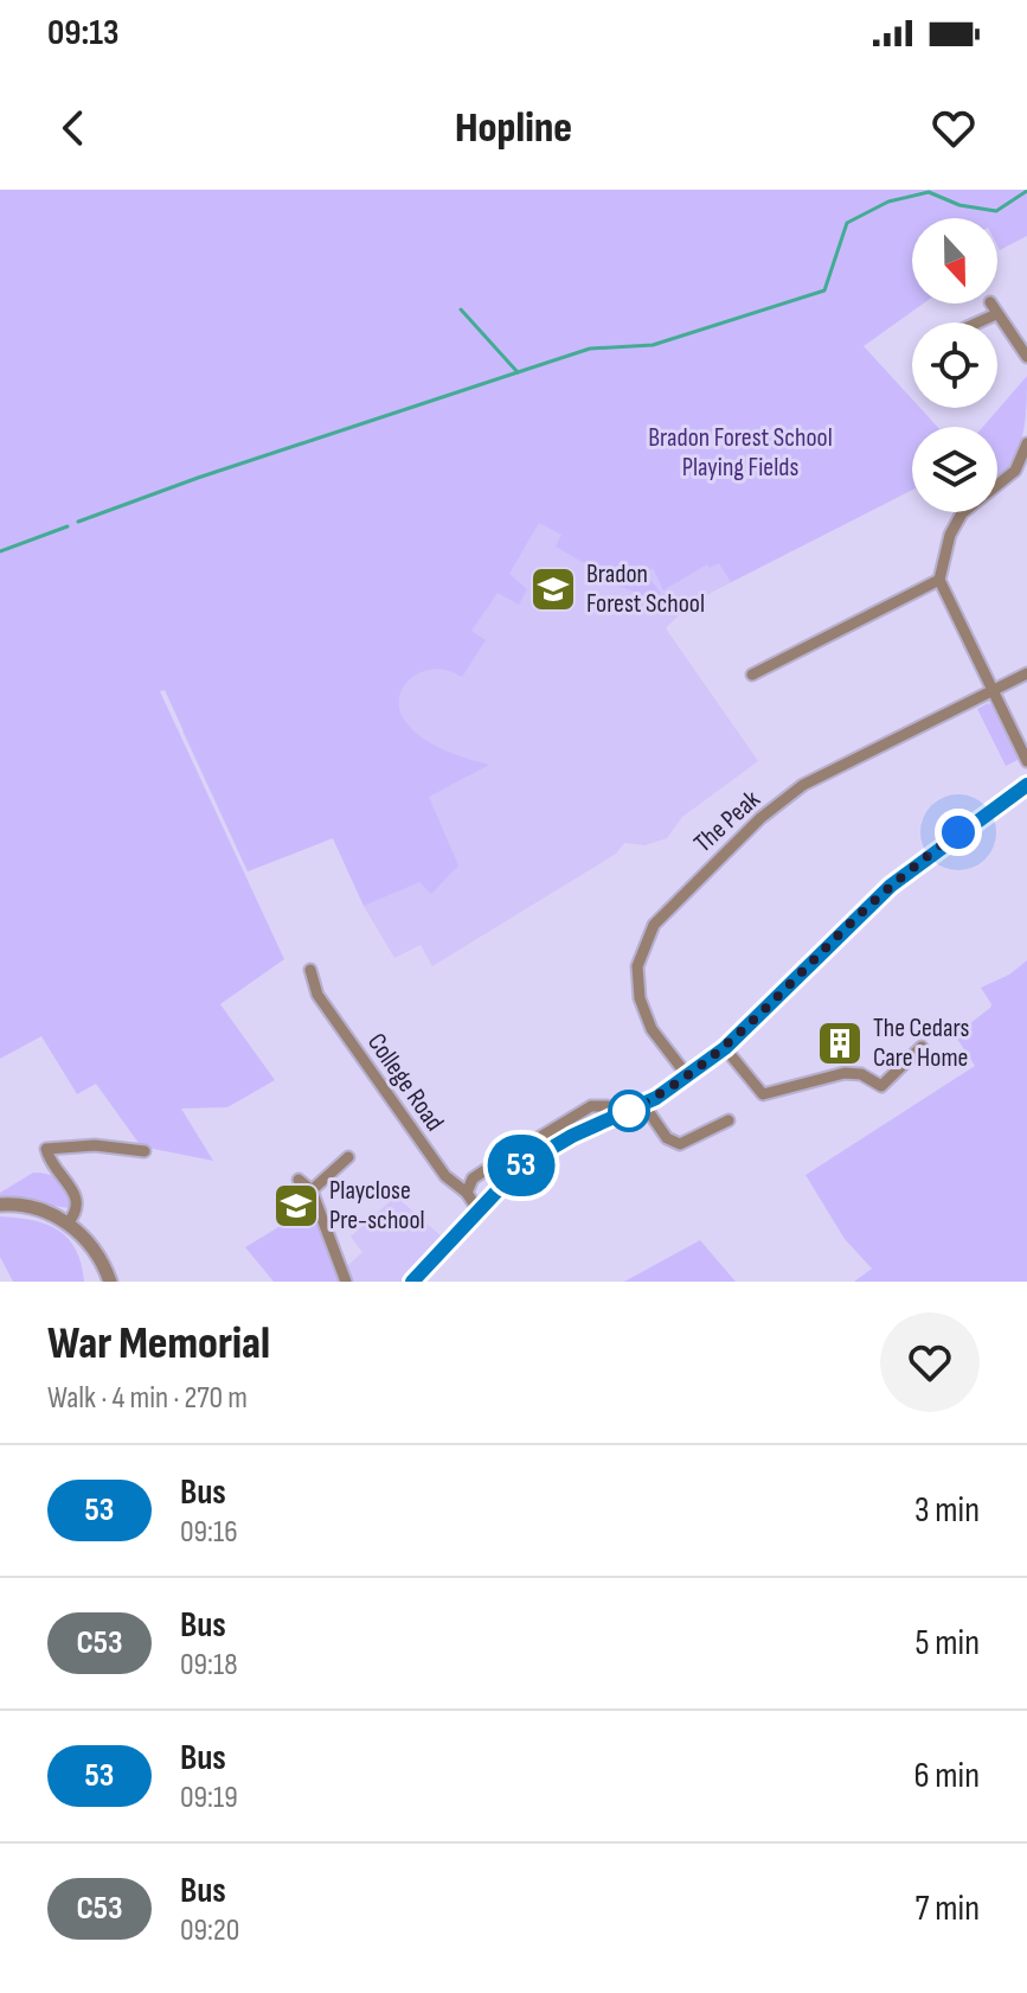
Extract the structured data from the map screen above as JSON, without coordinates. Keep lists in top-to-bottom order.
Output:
{
  "streets": {
    "street": ["The Peak", "College Road"]
  },
  "parks": ["Bradon Forest School Playing Fields"],
  "places": {
    "school or university": ["Bradon Forest School", "Playclose Pre-school"],
    "building": ["The Cedars Care Home"]
  },
  "lines": ["bus line 53"],
  "north": "bottom",
  "page": {
    "status": "09:13",
    "header": "Hopline",
    "on_map": "53",
    "heading": ["War Memorial", "Walk · 4 min · 270 m"],
    "list": [
      {
        "mark": "53",
        "name": "Bus",
        "note": "09:16",
        "value": "3 min"
      },
      {
        "mark": "C53",
        "name": "Bus",
        "note": "09:18",
        "value": "5 min"
      },
      {
        "mark": "53",
        "name": "Bus",
        "note": "09:19",
        "value": "6 min"
      },
      {
        "mark": "C53",
        "name": "Bus",
        "note": "09:20",
        "value": "7 min"
      }
    ]
  }
}
